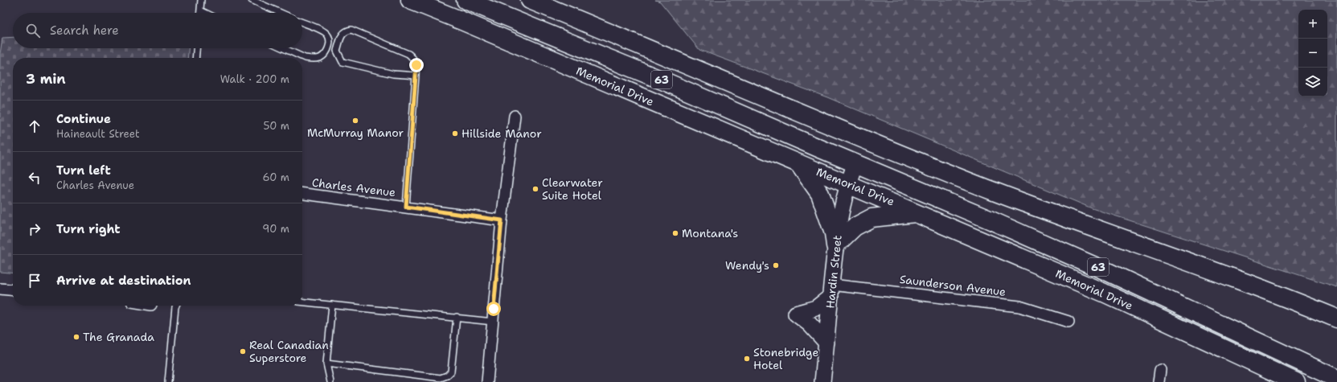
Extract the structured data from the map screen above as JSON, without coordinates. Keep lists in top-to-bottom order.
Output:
{
  "streets": {
    "highway": ["63", "Memorial Drive"],
    "main road": ["Hardin Street"],
    "street": ["Charles Avenue", "Saunderson Avenue"]
  },
  "crossings": [
    ["Memorial Drive", "Hardin Street"],
    ["Hardin Street", "Saunderson Avenue"]
  ],
  "places": [
    "McMurray Manor",
    "Hillside Manor",
    "Clearwater Suite Hotel",
    "Montana's",
    "Wendy's",
    "The Granada",
    "Real Canadian Superstore",
    "Stonebridge Hotel"
  ],
  "page": {
    "map_buttons": ["+", "−"],
    "search": "Search here",
    "heading": ["3 min", "Walk · 200 m"],
    "list": [
      ["Continue", "Haineault Street", "50 m"],
      ["Turn left", "Charles Avenue", "60 m"],
      ["Turn right", "90 m"],
      "Arrive at destination"
    ]
  }
}
